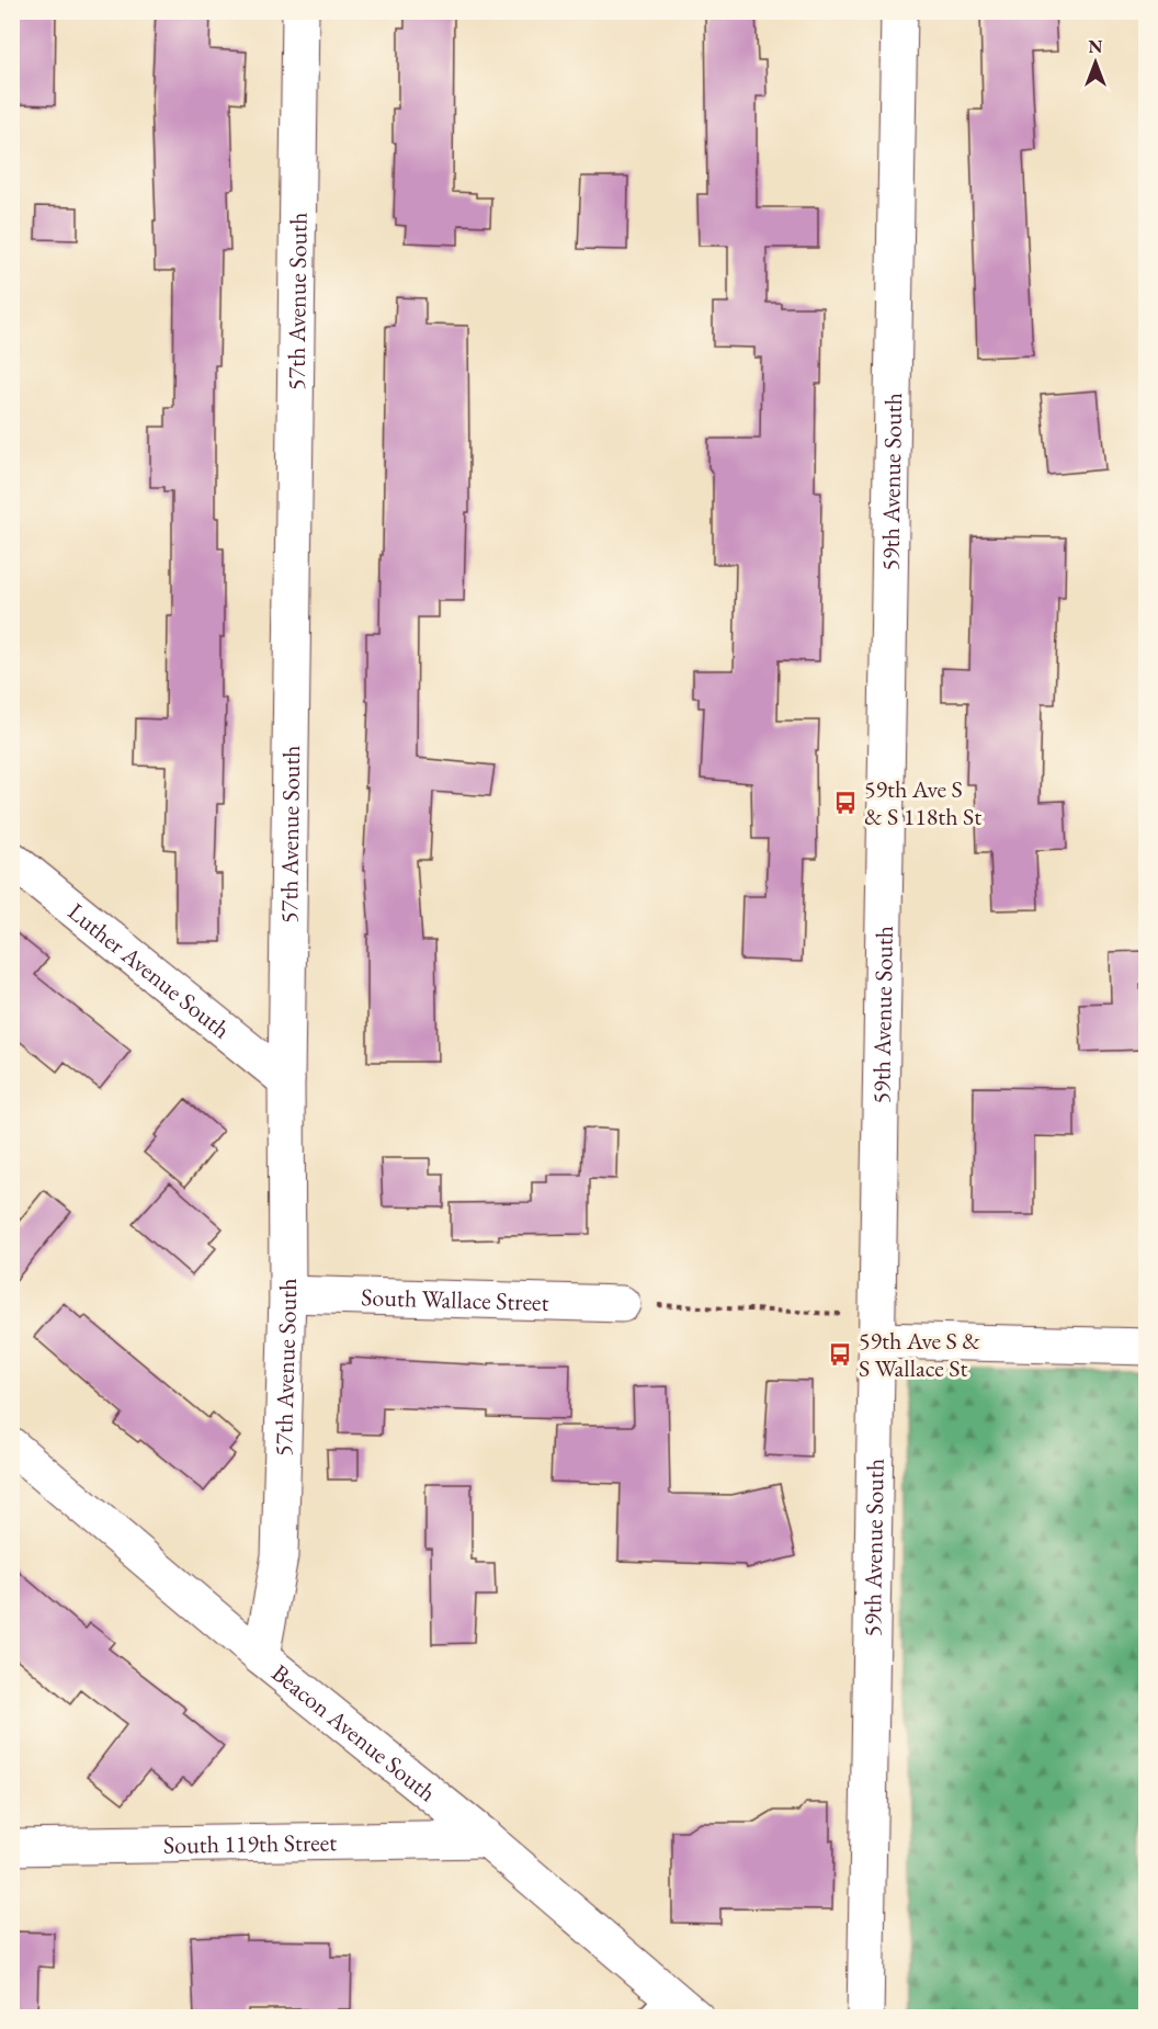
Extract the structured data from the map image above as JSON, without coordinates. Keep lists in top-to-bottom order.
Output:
{
  "streets": {
    "street": [
      "57th Avenue South",
      "59th Avenue South",
      "Luther Avenue South",
      "South Wallace Street",
      "Beacon Avenue South",
      "South 119th Street"
    ]
  },
  "crossings": [
    ["57th Avenue South", "Luther Avenue South"],
    ["57th Avenue South", "South Wallace Street"],
    ["57th Avenue South", "Beacon Avenue South"],
    ["Beacon Avenue South", "South 119th Street"]
  ],
  "places": {
    "bus stop": ["59th Ave S & S 118th St", "59th Ave S & S Wallace St"]
  },
  "north": "top"
}
